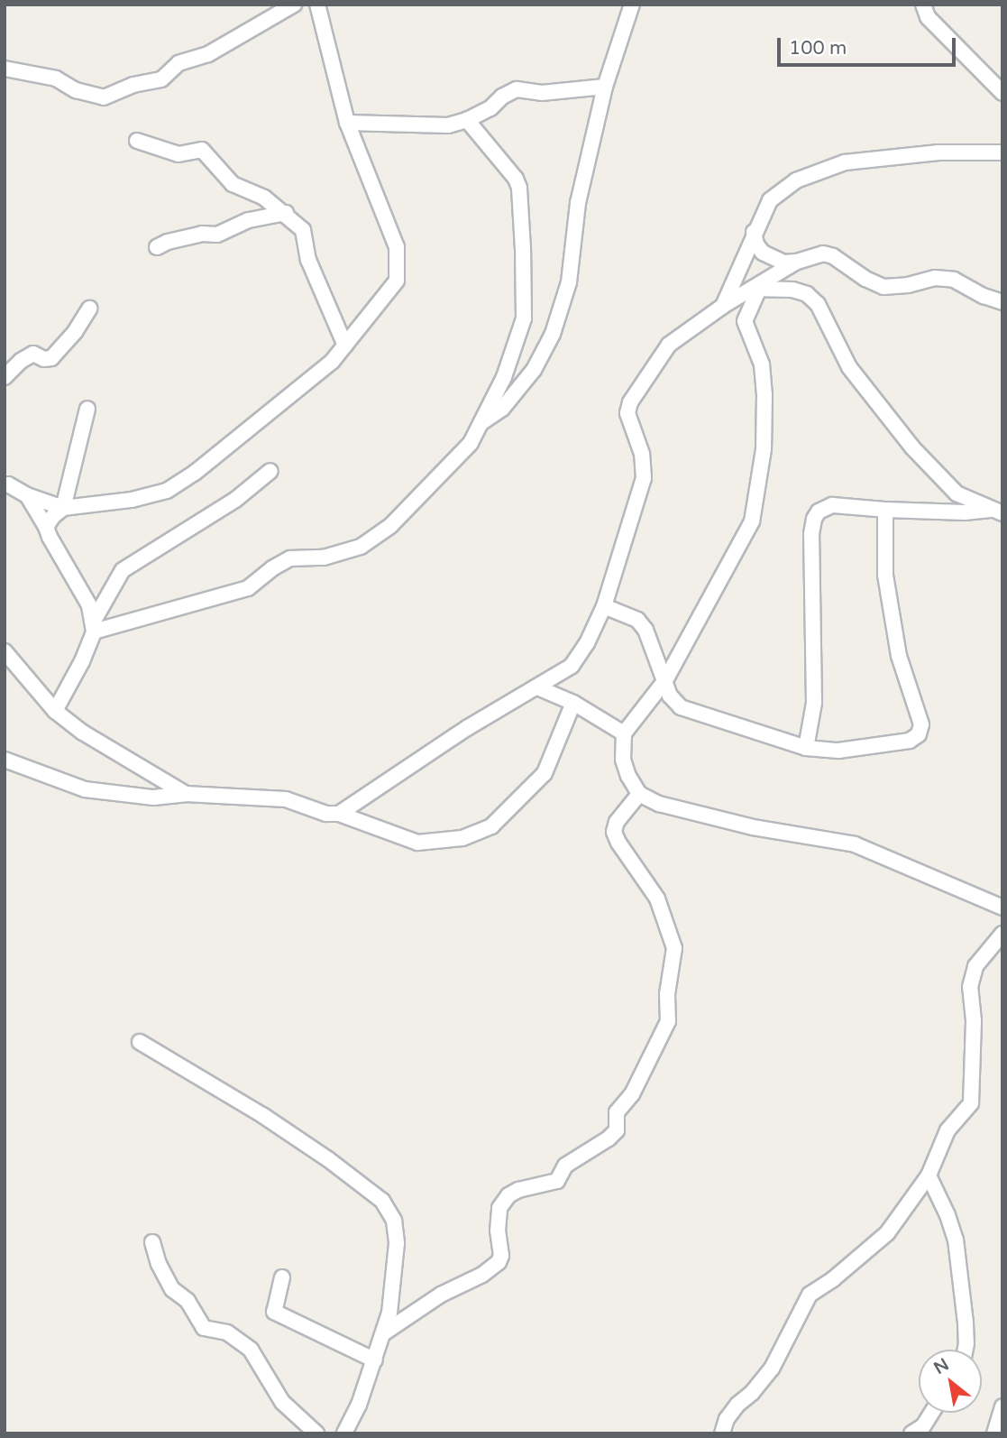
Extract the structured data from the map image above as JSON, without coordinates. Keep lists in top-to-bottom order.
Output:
{
  "scale_bar": "100 m",
  "north": "top left"
}
